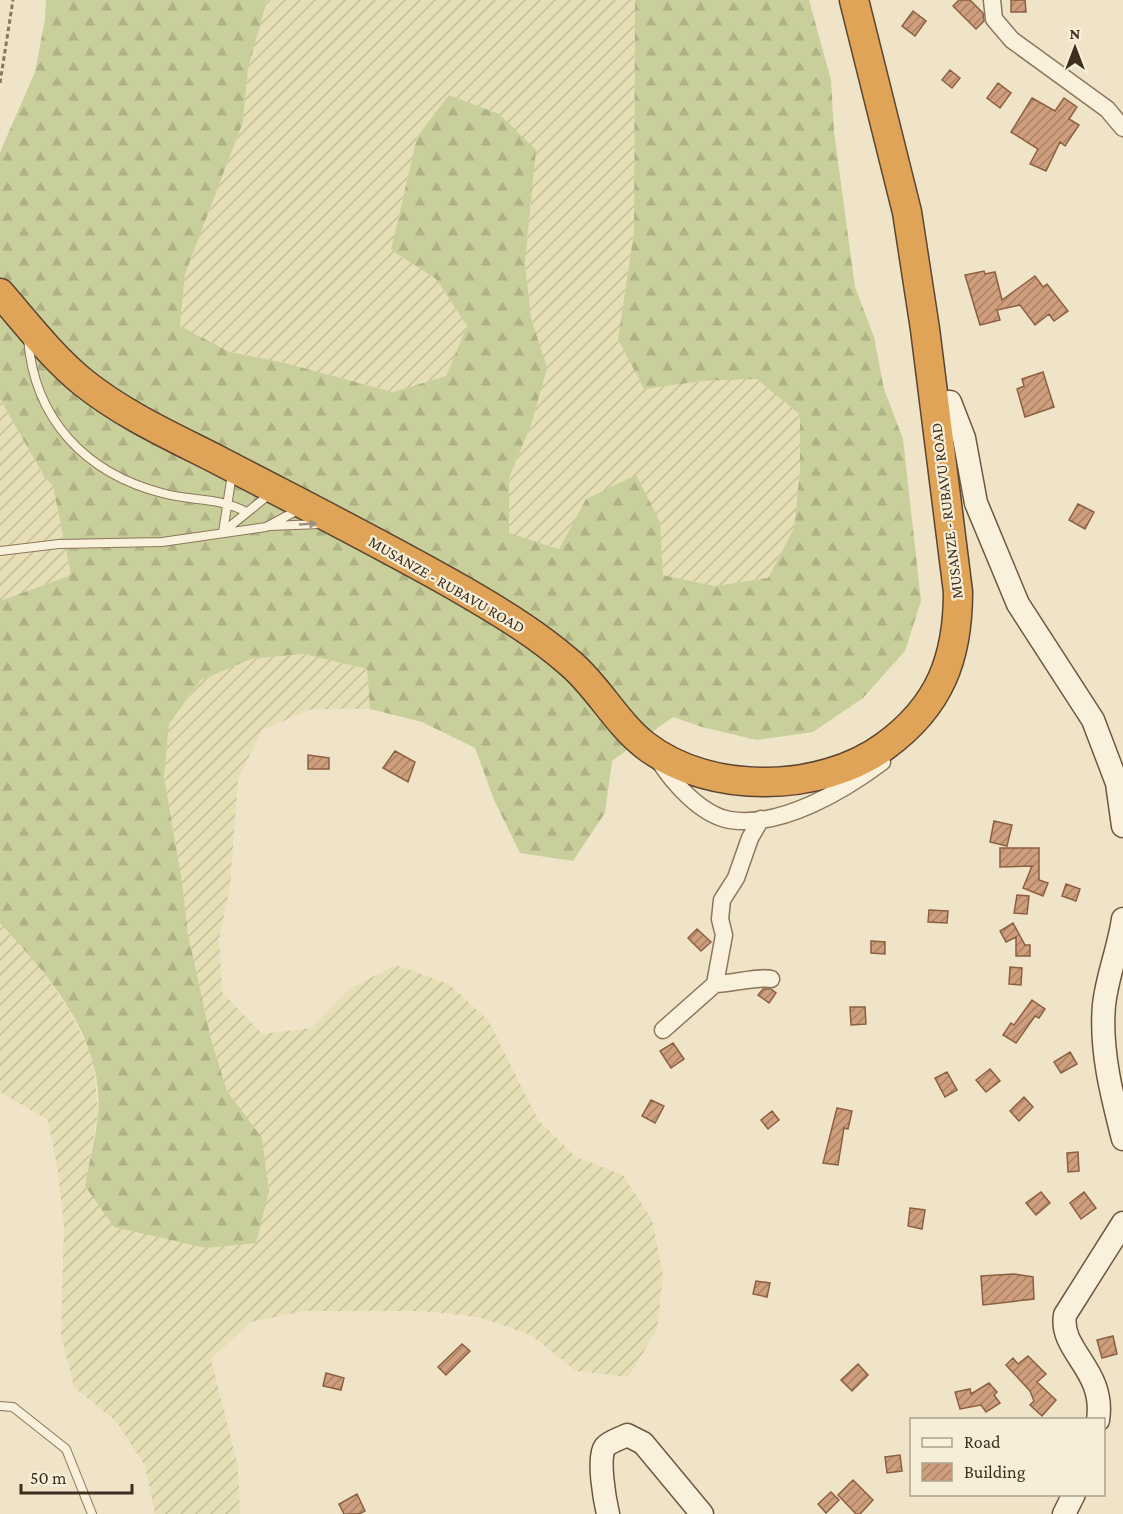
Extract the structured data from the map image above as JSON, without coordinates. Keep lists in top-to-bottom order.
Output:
{
  "streets": {
    "highway": ["MUSANZE - RUBAVU ROAD"]
  },
  "legend": ["Road", "Building"],
  "scale_bar": "50 m",
  "north": "top"
}
